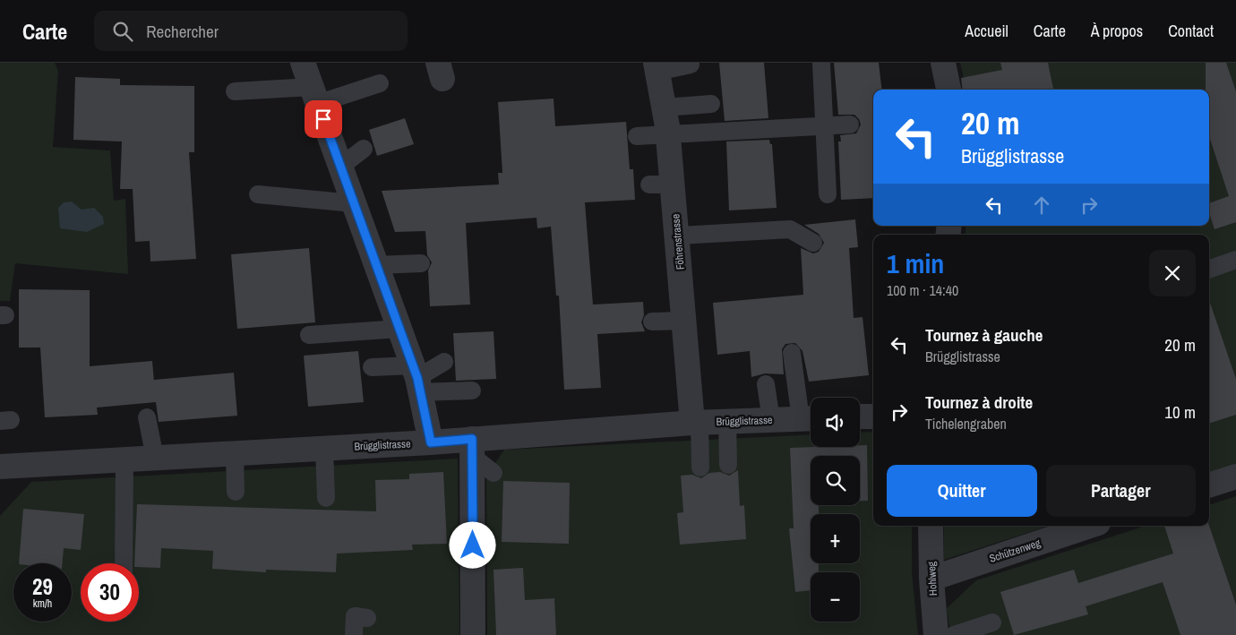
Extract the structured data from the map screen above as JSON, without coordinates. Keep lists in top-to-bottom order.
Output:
{
  "streets": {
    "street": [
      "Föhrenstrasse",
      "Brügglistrasse",
      "Schützenweg",
      "Hohlweg"
    ]
  },
  "crossings": [
    ["Föhrenstrasse", "Brügglistrasse"],
    ["Schützenweg", "Hohlweg"]
  ],
  "page": {
    "header": "Carte",
    "search": "Rechercher",
    "nav": [
      "Accueil",
      "Carte",
      "À propos",
      "Contact"
    ],
    "turn": ["20 m", "Brügglistrasse"],
    "heading": ["1 min", "100 m · 14:40"],
    "list": [
      {
        "name": "Tournez à gauche",
        "note": "Brügglistrasse",
        "value": "20 m"
      },
      {
        "name": "Tournez à droite",
        "note": "Tichelengraben",
        "value": "10 m"
      }
    ],
    "map_buttons": ["+", "−"],
    "buttons": ["Quitter", "Partager"],
    "speed": "29 km/h",
    "limit": "30"
  }
}
